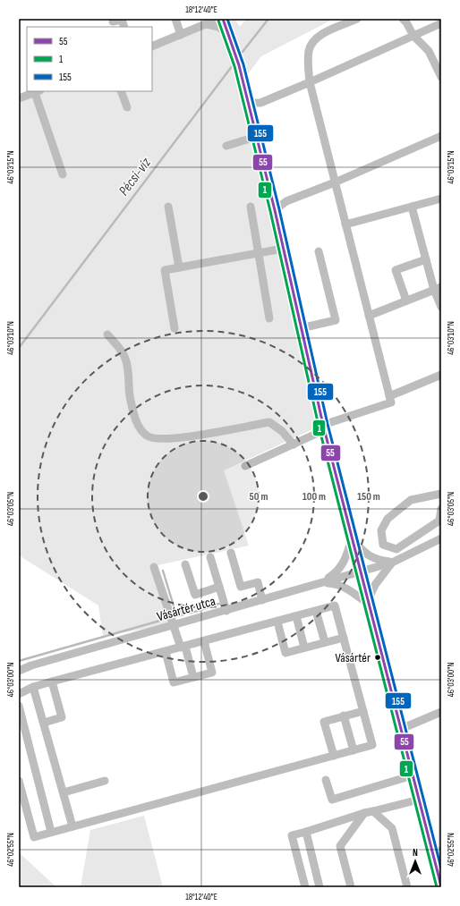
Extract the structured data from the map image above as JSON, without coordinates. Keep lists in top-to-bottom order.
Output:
{
  "streets": {
    "street": ["Vásártér utca"]
  },
  "water": ["Pécsi-víz"],
  "places": ["Vásártér"],
  "lines": ["transit line 55", "transit line 155", "transit line 1"],
  "legend": ["55", "1", "155"],
  "north": "top",
  "coordinates": [
    "18°12'40\"E",
    "46°03'15\"N",
    "46°03'10\"N",
    "46°03'05\"N",
    "46°03'00\"N",
    "46°02'55\"N"
  ],
  "rings": ["50 m", "100 m", "150 m"]
}
